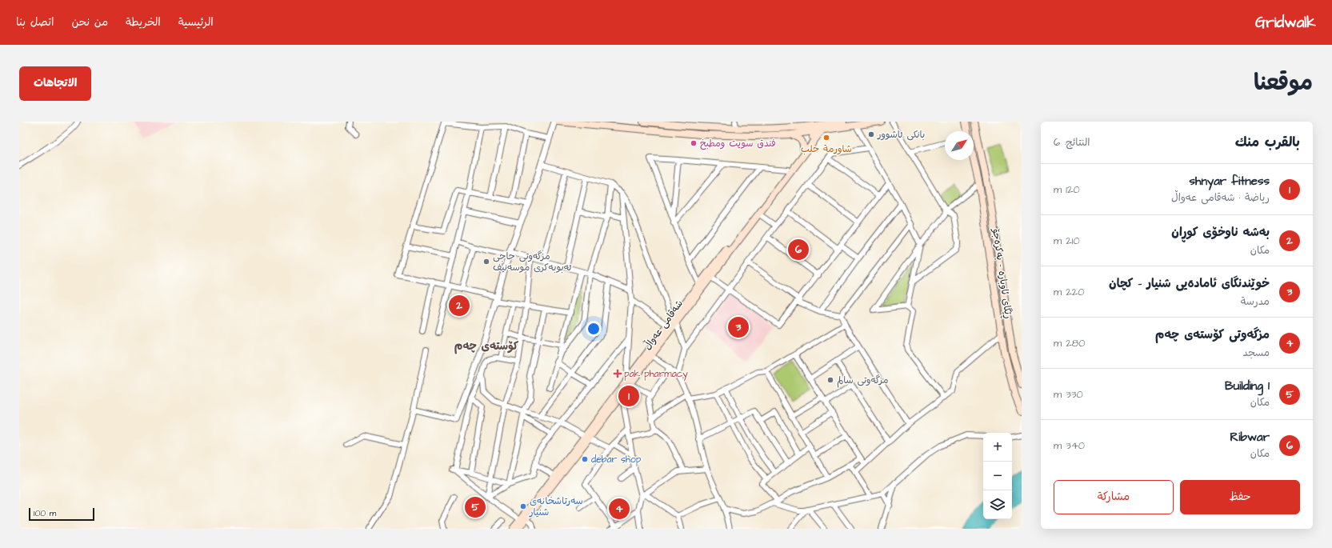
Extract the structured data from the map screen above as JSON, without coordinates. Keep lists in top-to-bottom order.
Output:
{
  "streets": {
    "main road": ["ڕێگای ئاوبارە - بەکرەجۆ", "شەقامی عەواڵ"]
  },
  "districts": ["کۆستەی چەم"],
  "places": {
    "other": [
      "بانکی ئاشوور",
      "شاورمة حلب",
      "فندق سويت ومطبخ",
      "مزگەوتی حاجی ئەبوبەکری موسەنیف",
      "مزگەوتی سالم",
      "debar shop",
      "سەرتاشخانەی شنیار"
    ],
    "health": ["pak pharmacy"]
  },
  "scale_bar": "100 m",
  "north": "top right",
  "page": {
    "header": "Gridwalk",
    "nav": [
      "الرئيسية",
      "الخريطة",
      "من نحن",
      "اتصل بنا"
    ],
    "title": "موقعنا",
    "buttons": [
      "الاتجاهات",
      ["حفظ", "مشاركة"]
    ],
    "heading": ["بالقرب منك", "النتائج: 6"],
    "list": [
      {
        "mark": "1",
        "name": "shnyar fitness",
        "note": "رياضة · شەقامی عەواڵ",
        "value": "120 m"
      },
      {
        "mark": "2",
        "name": "بەشە ناوخۆی کوڕان",
        "note": "مكان",
        "value": "210 m"
      },
      {
        "mark": "3",
        "name": "خوێندنگای ئامادەیی شنیار - کچان",
        "note": "مدرسة",
        "value": "220 m"
      },
      {
        "mark": "4",
        "name": "مزگه‌وتی کۆستەی چەم",
        "note": "مسجد",
        "value": "280 m"
      },
      {
        "mark": "5",
        "name": "Building 1",
        "note": "مكان",
        "value": "330 m"
      },
      {
        "mark": "6",
        "name": "Ribwar",
        "note": "مكان",
        "value": "340 m"
      }
    ],
    "pins": [
      "6",
      "2",
      "3",
      "1",
      "5",
      "4"
    ],
    "map_buttons": ["+", "−"],
    "scale": "100 m"
  }
}
